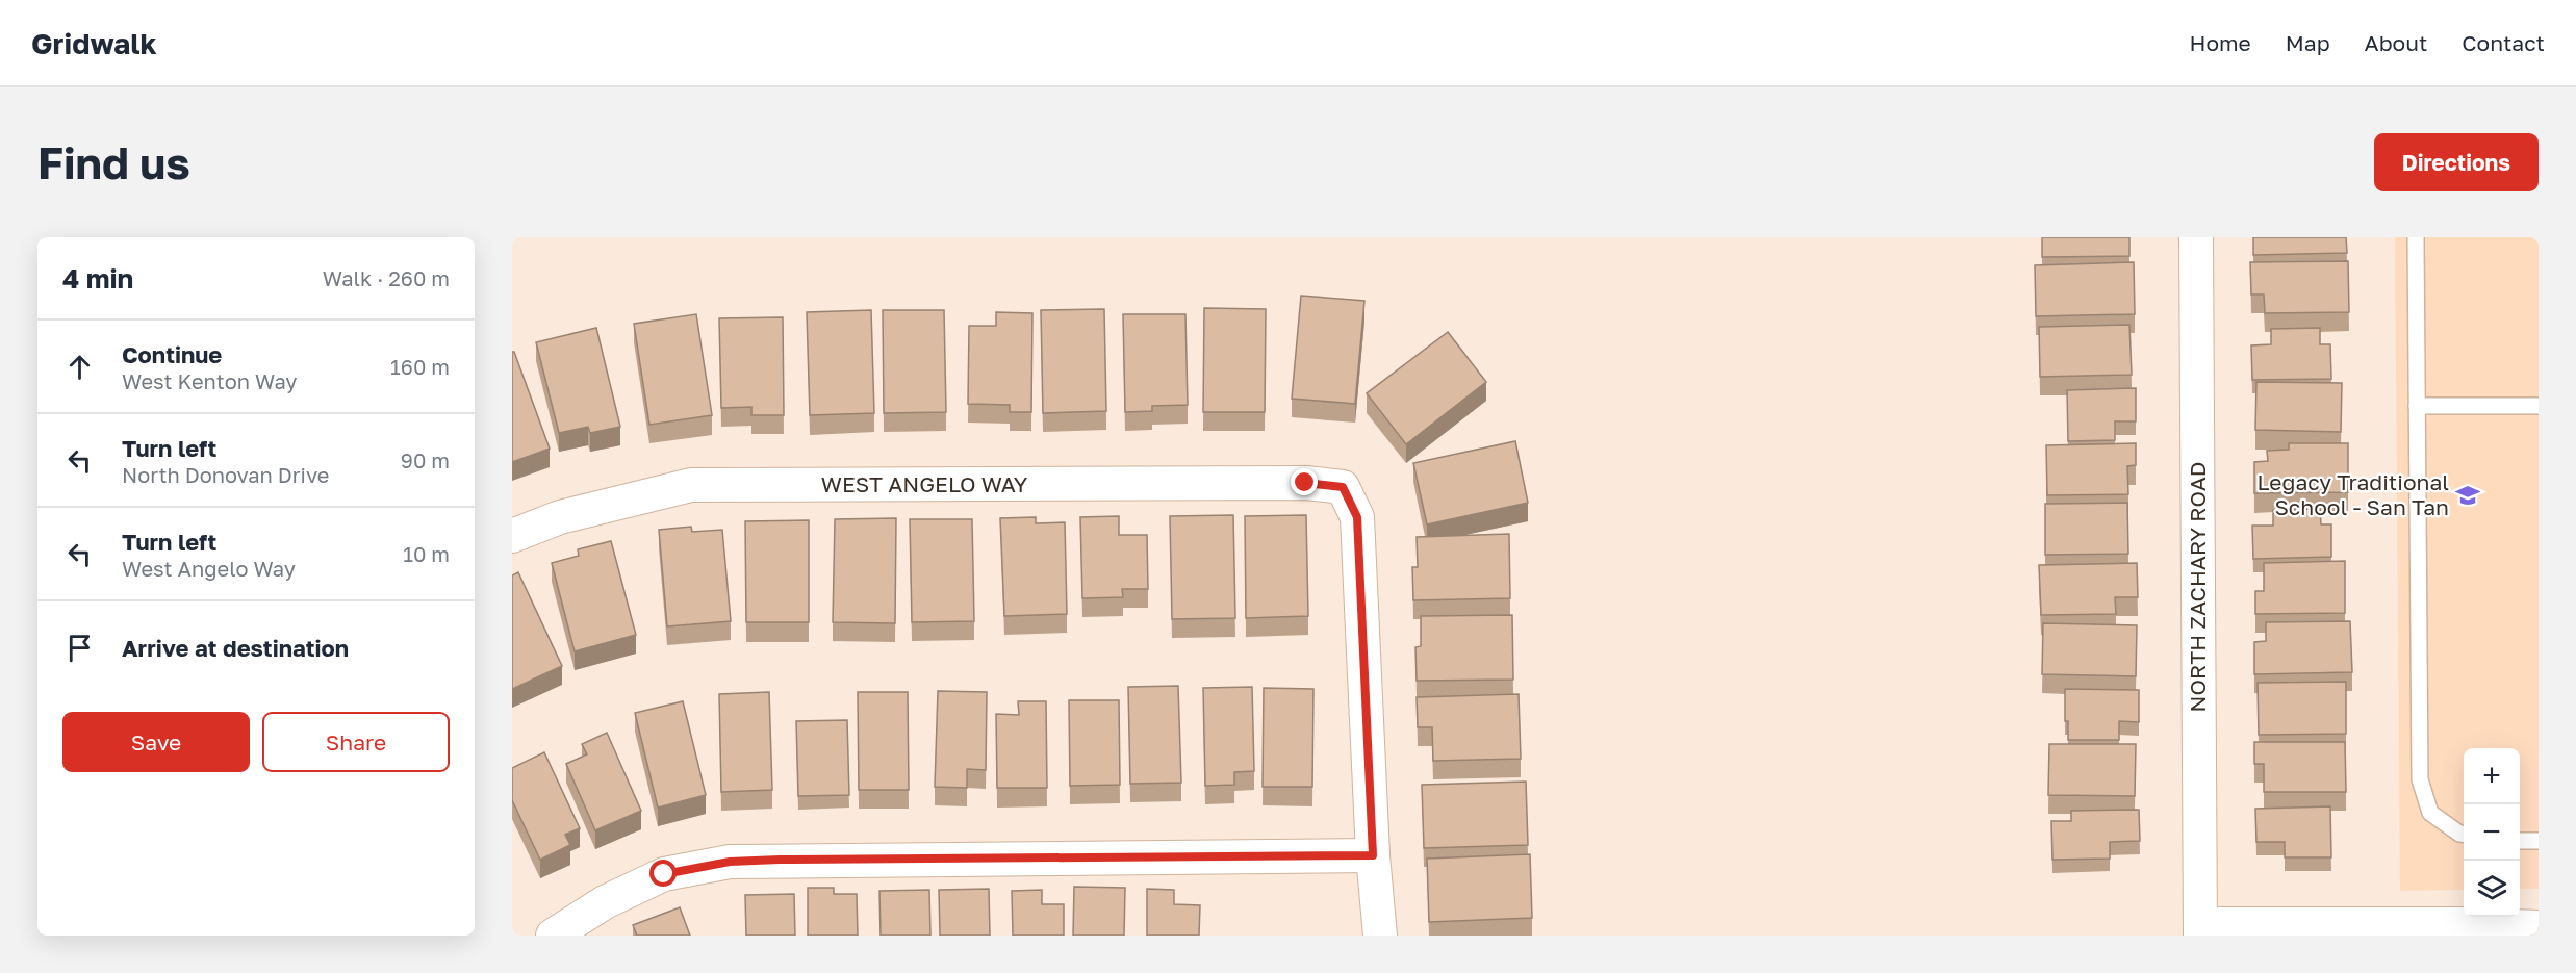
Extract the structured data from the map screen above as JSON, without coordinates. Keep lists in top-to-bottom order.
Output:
{
  "streets": {
    "street": ["WEST ANGELO WAY", "NORTH ZACHARY ROAD"]
  },
  "places": {
    "school or university": ["Legacy Traditional School - San Tan"]
  },
  "page": {
    "header": "Gridwalk",
    "nav": [
      "Home",
      "Map",
      "About",
      "Contact"
    ],
    "buttons": [
      "Directions",
      ["Save", "Share"]
    ],
    "title": "Find us",
    "heading": ["4 min", "Walk · 260 m"],
    "list": [
      ["Continue", "West Kenton Way", "160 m"],
      ["Turn left", "North Donovan Drive", "90 m"],
      ["Turn left", "West Angelo Way", "10 m"],
      "Arrive at destination"
    ],
    "map_buttons": ["+", "−"]
  }
}
